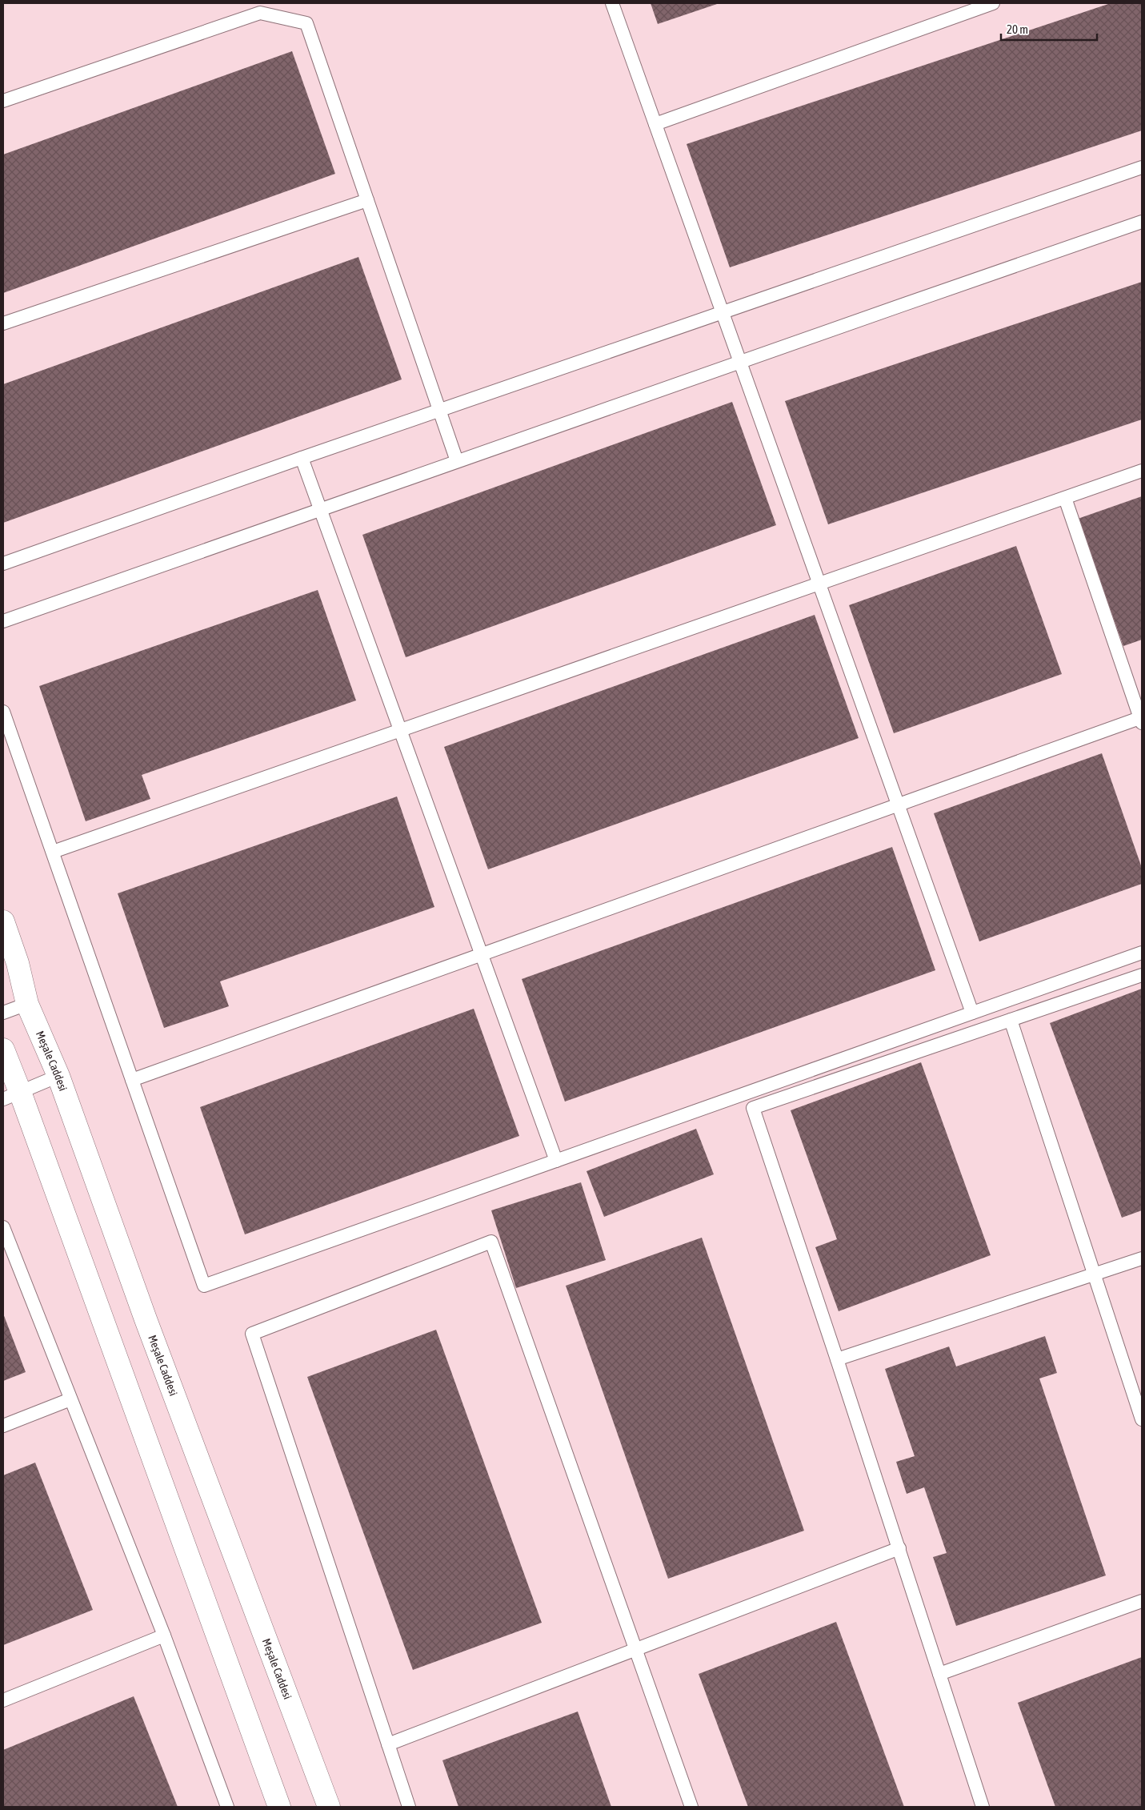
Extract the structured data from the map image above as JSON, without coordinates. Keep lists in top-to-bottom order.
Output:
{
  "streets": {
    "street": ["Meşale Caddesi"]
  },
  "scale_bar": "20 m"
}
